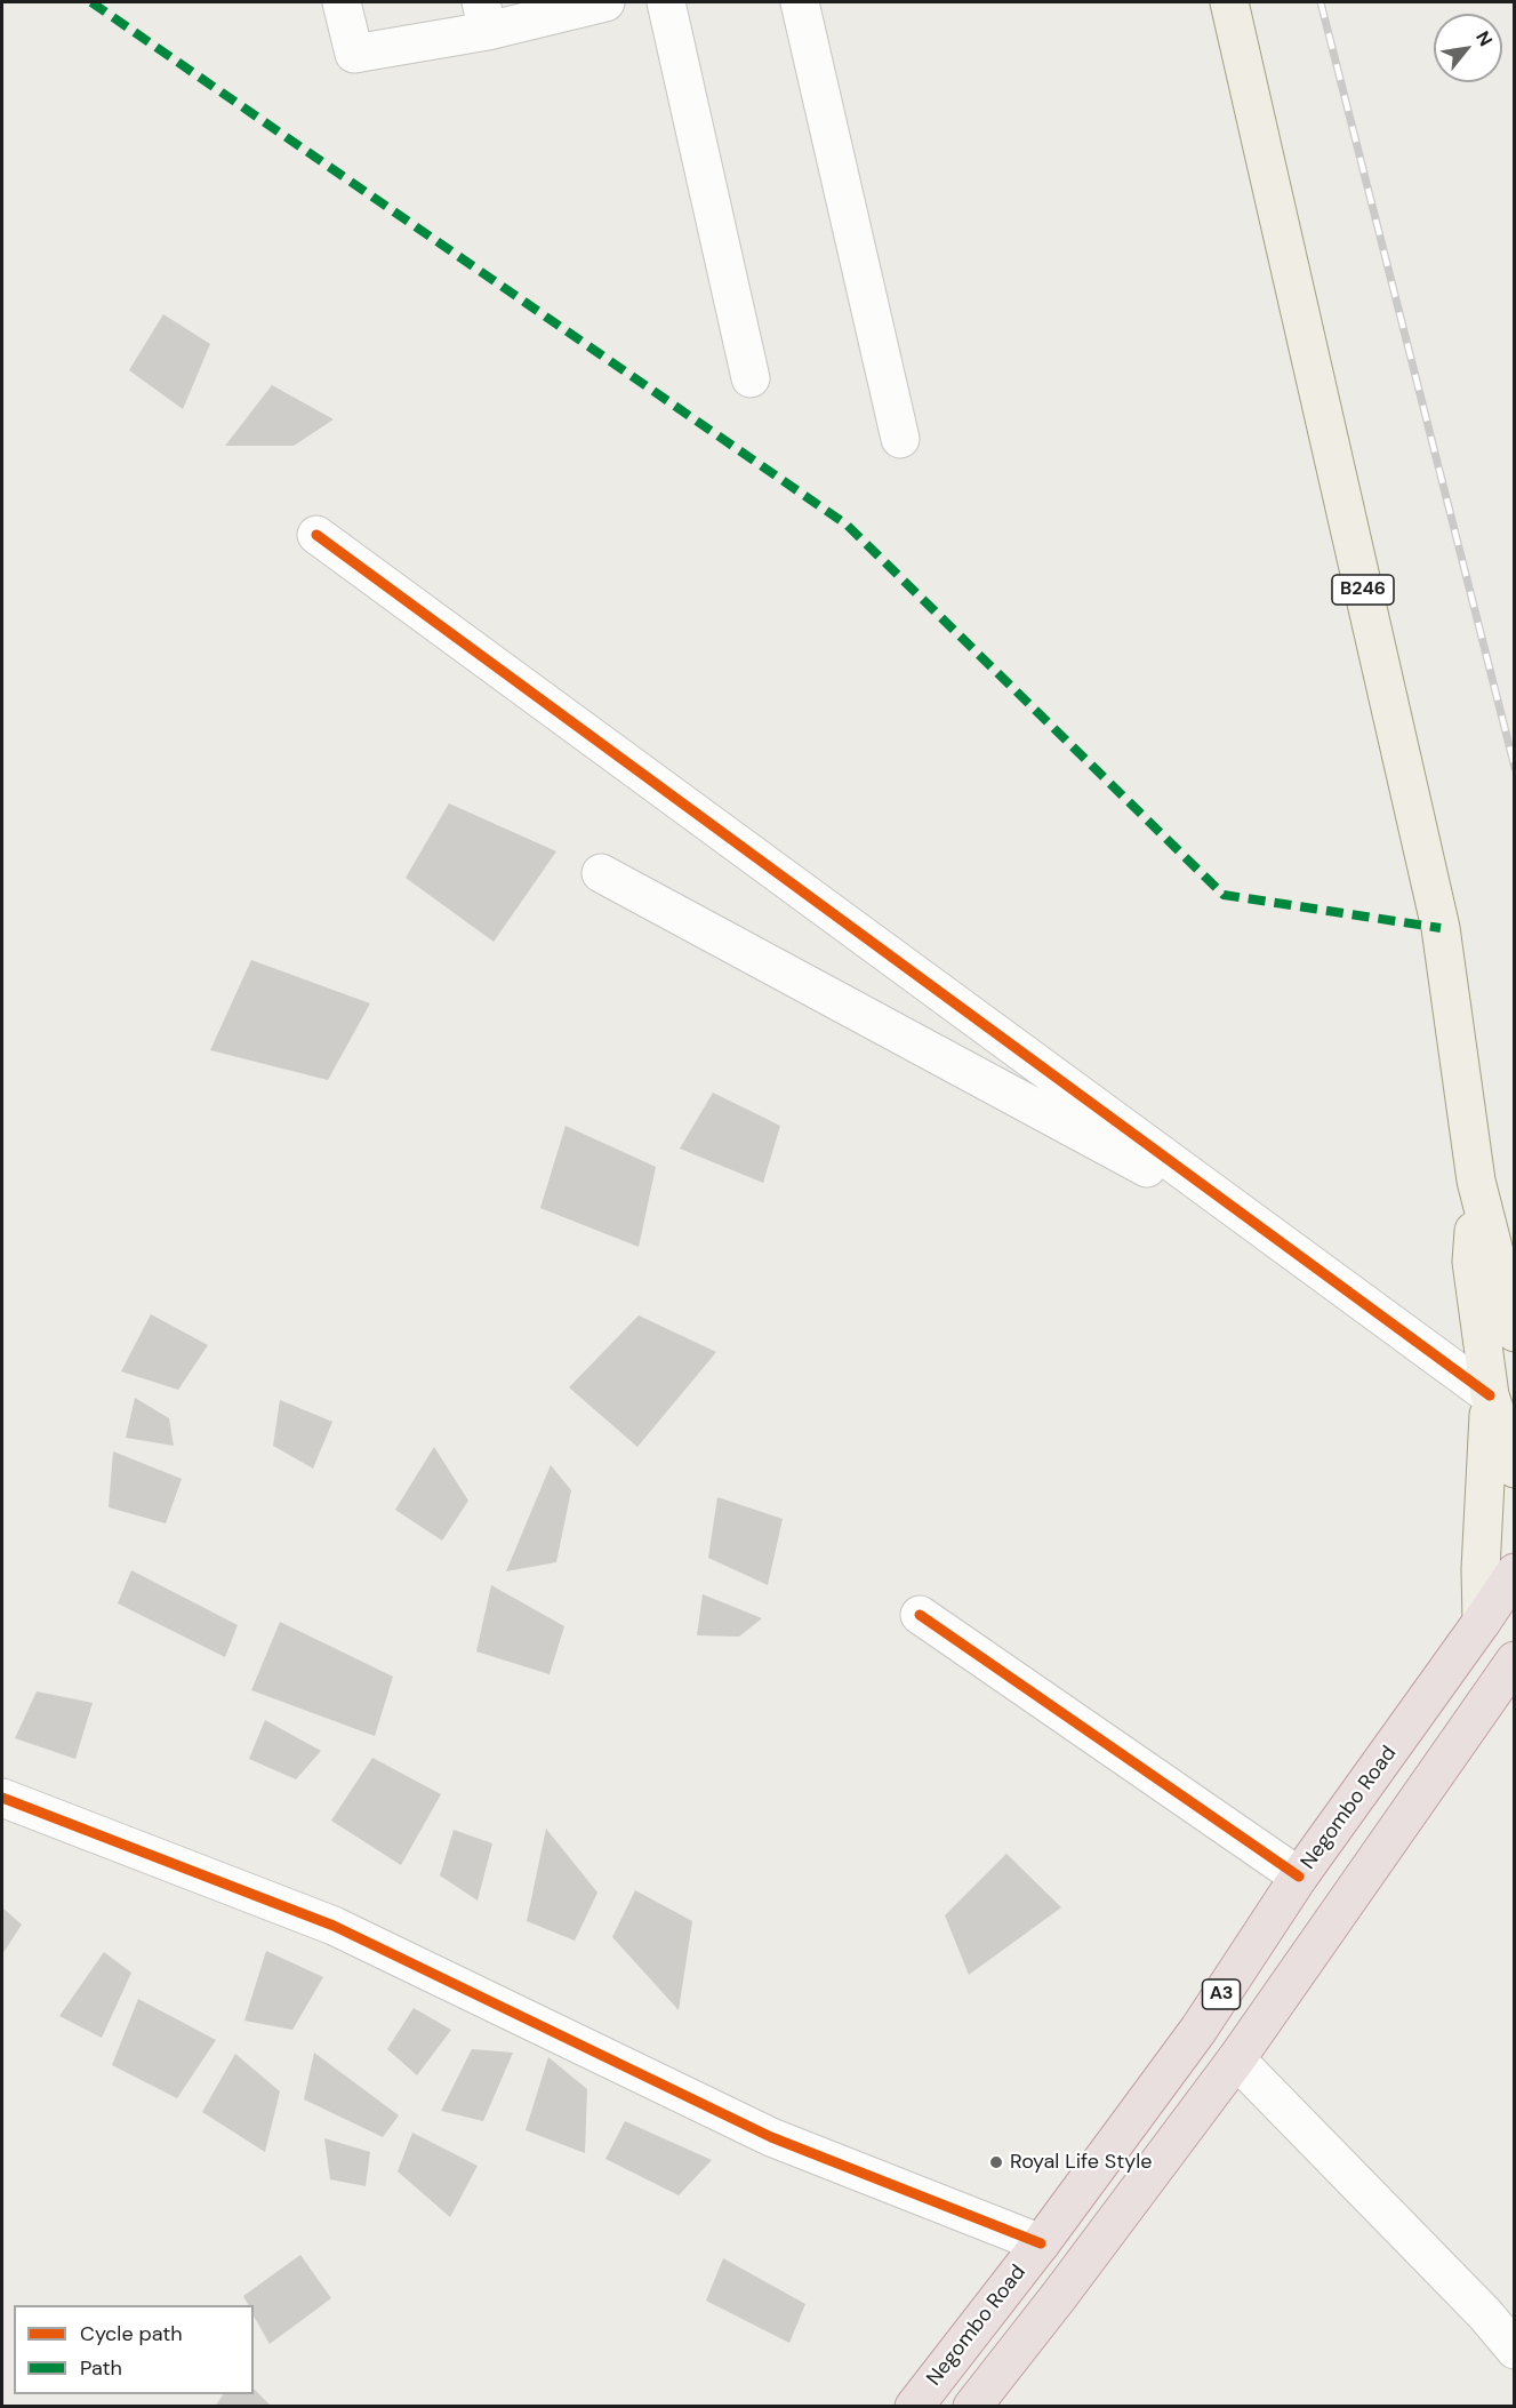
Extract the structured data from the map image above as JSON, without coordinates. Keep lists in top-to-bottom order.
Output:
{
  "streets": {
    "highway": ["Negombo Road", "A3"],
    "main road": ["B246"]
  },
  "places": ["Royal Life Style"],
  "legend": ["Cycle path", "Path"],
  "north": "top right"
}
